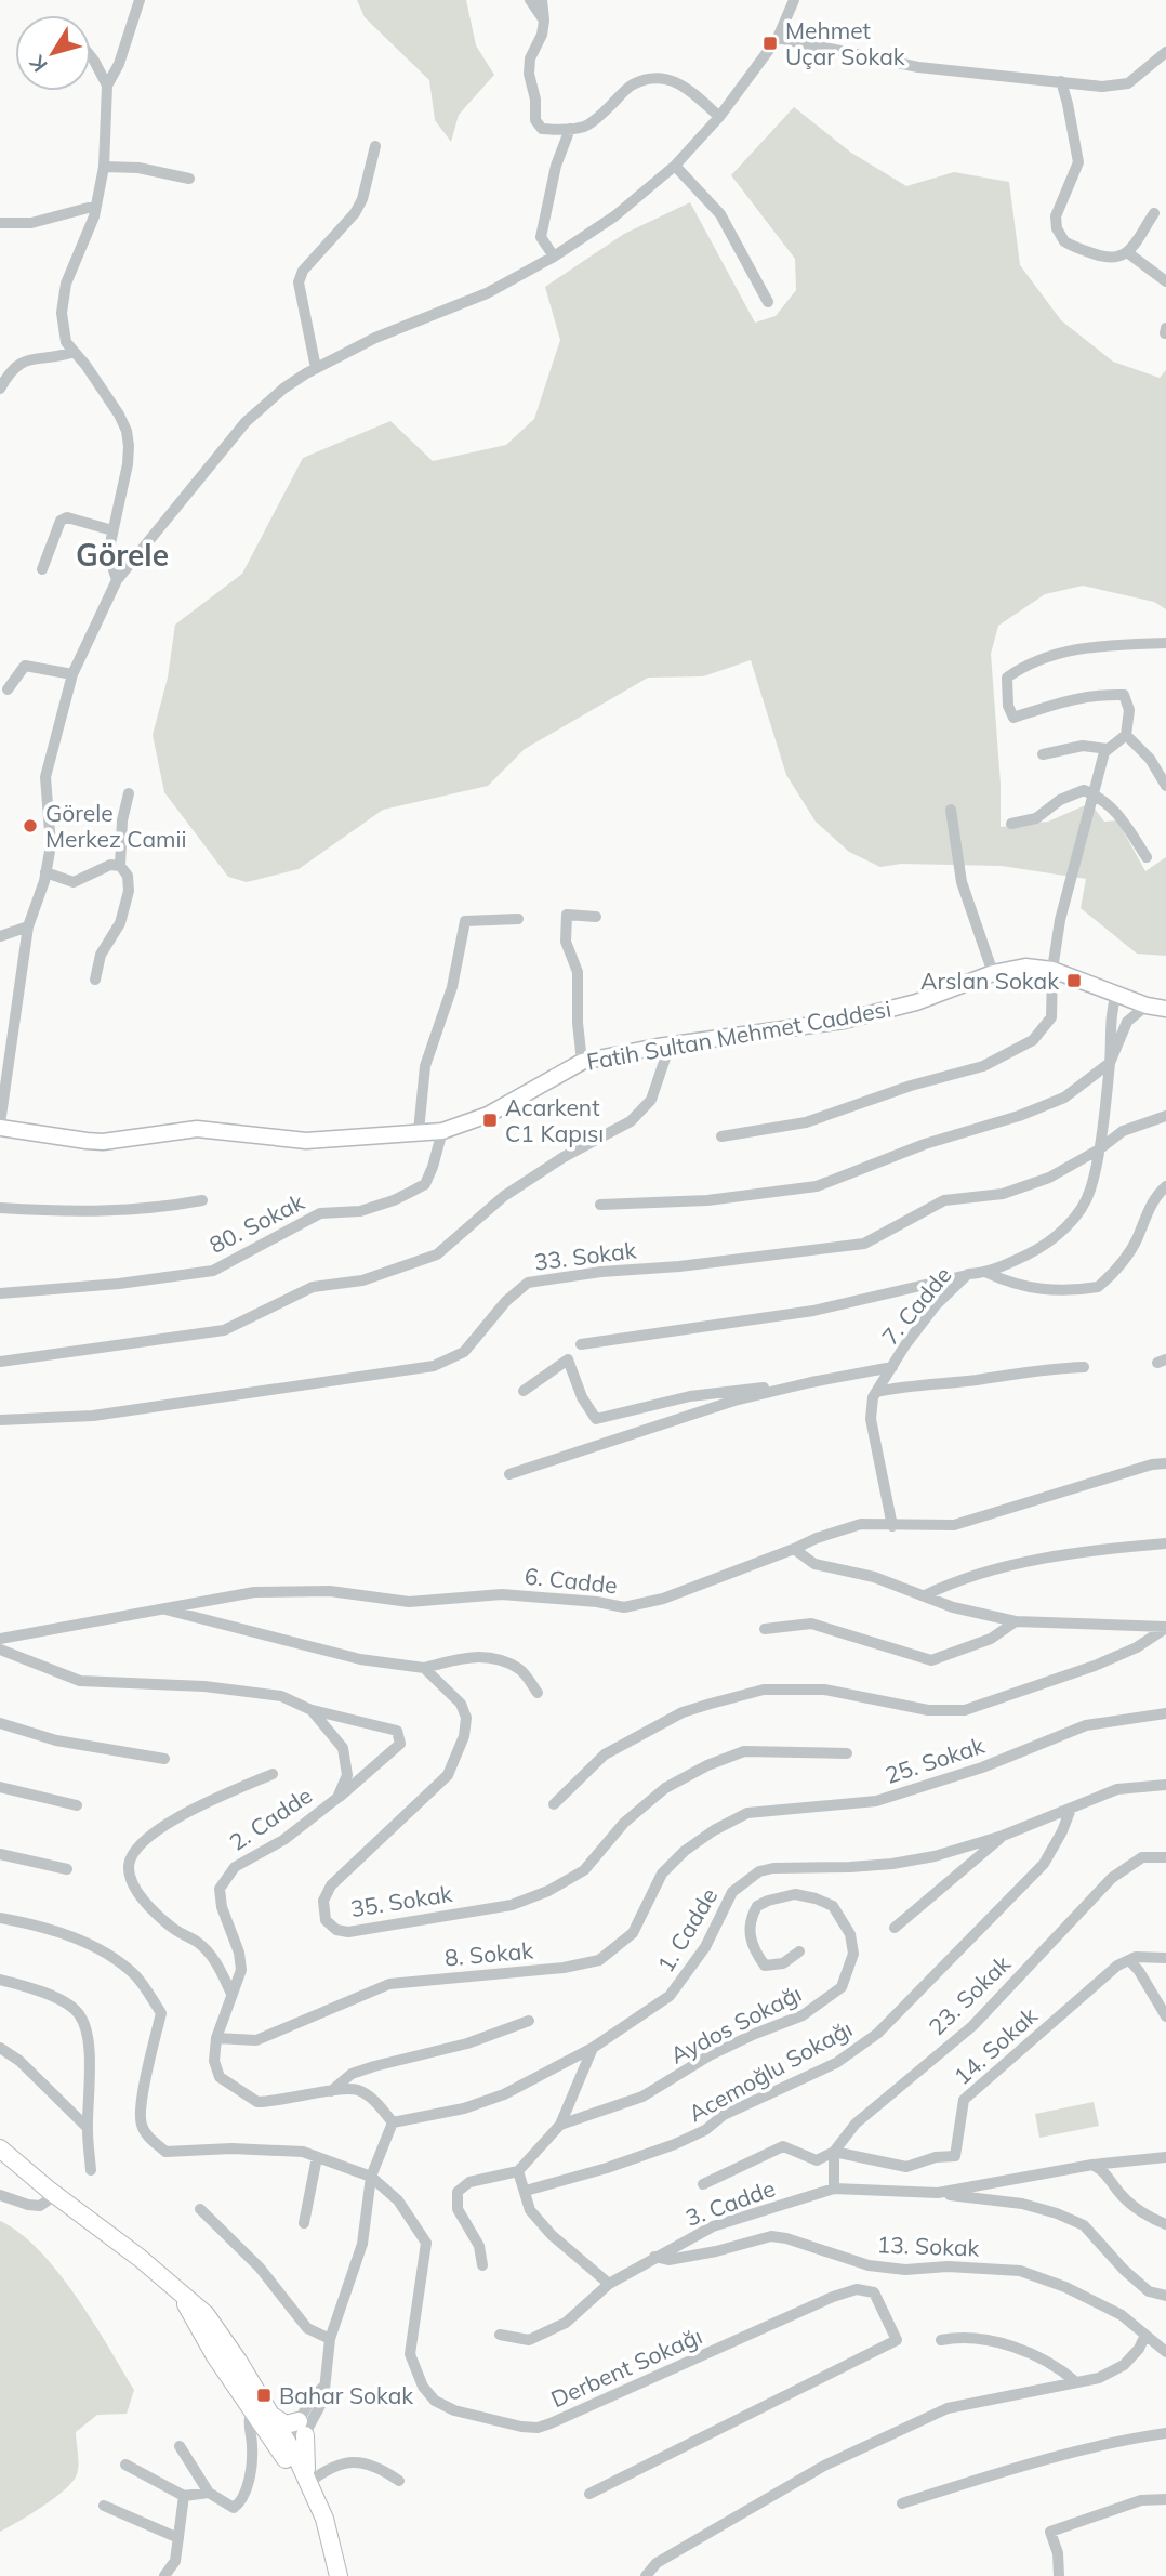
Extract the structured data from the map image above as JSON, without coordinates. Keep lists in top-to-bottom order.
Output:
{
  "streets": {
    "main road": ["Fatih Sultan Mehmet Caddesi"],
    "street": [
      "80. Sokak",
      "33. Sokak",
      "7. Cadde",
      "6. Cadde",
      "25. Sokak",
      "2. Cadde",
      "35. Sokak",
      "1. Cadde",
      "8. Sokak",
      "23. Sokak",
      "Aydos Sokağı",
      "14. Sokak",
      "Acemoğlu Sokağı",
      "3. Cadde",
      "13. Sokak",
      "Derbent Sokağı"
    ]
  },
  "crossings": [
    ["Fatih Sultan Mehmet Caddesi", "80. Sokak"],
    ["Fatih Sultan Mehmet Caddesi", "7. Cadde"],
    ["33. Sokak", "7. Cadde"],
    ["7. Cadde", "6. Cadde"],
    ["25. Sokak", "8. Sokak"],
    ["2. Cadde", "1. Cadde"],
    ["2. Cadde", "8. Sokak"],
    ["1. Cadde", "Acemoğlu Sokağı"],
    ["23. Sokak", "14. Sokak"],
    ["3. Cadde", "13. Sokak"]
  ],
  "districts": ["Görele"],
  "places": {
    "transit": [
      "Mehmet Uçar Sokak",
      "Arslan Sokak",
      "Acarkent C1 Kapısı",
      "Bahar Sokak"
    ],
    "other": ["Görele Merkez Camii"]
  },
  "north": "bottom left"
}
